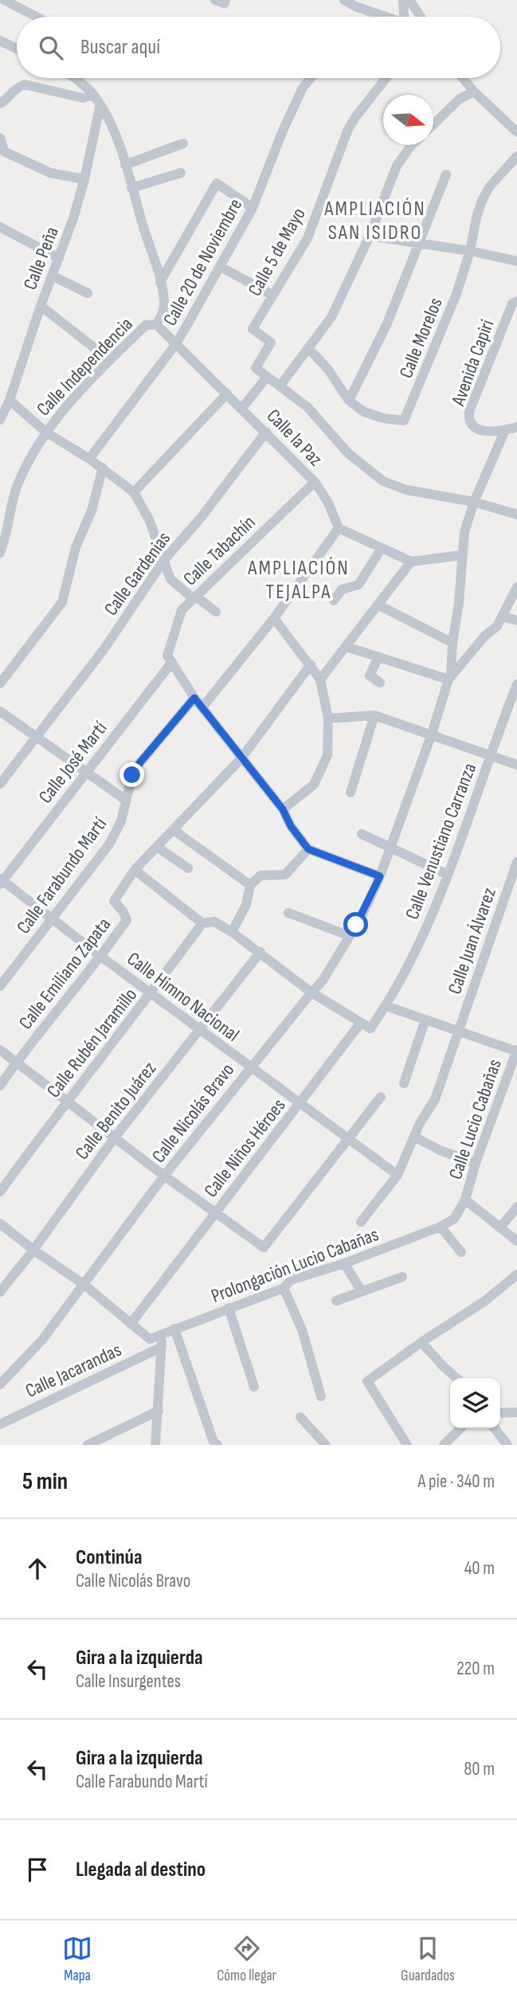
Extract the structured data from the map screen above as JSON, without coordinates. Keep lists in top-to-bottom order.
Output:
{
  "streets": {
    "street": [
      "Calle 5 de Mayo",
      "Calle Peña",
      "Calle 20 de Noviembre",
      "Calle Morelos",
      "Avenida Capiri",
      "Calle Independencia",
      "Calle la Paz",
      "Calle Tabachín",
      "Calle Gardenias",
      "Calle José Martí",
      "Calle Venustiano Carranza",
      "Calle Farabundo Martí",
      "Calle Juan Álvarez",
      "Calle Emiliano Zapata",
      "Calle Himno Nacional",
      "Calle Rubén Jaramillo",
      "Calle Benito Juárez",
      "Calle Nicolás Bravo",
      "Calle Lucio Cabañas",
      "Calle Niños Héroes",
      "Prolongación Lucio Cabañas",
      "Calle Jacarandas"
    ]
  },
  "crossings": [
    ["Calle Peña", "Calle Independencia"],
    ["Calle 20 de Noviembre", "Calle la Paz"],
    ["Calle Independencia", "Calle la Paz"],
    ["Calle la Paz", "Calle Tabachín"],
    ["Calle la Paz", "Calle Gardenias"],
    ["Calle Tabachín", "Calle José Martí"],
    ["Calle José Martí", "Calle Himno Nacional"],
    ["Calle Farabundo Martí", "Calle Himno Nacional"],
    ["Calle Juan Álvarez", "Calle Himno Nacional"],
    ["Calle Emiliano Zapata", "Calle Himno Nacional"],
    ["Calle Himno Nacional", "Calle Rubén Jaramillo"],
    ["Calle Himno Nacional", "Calle Benito Juárez"],
    ["Calle Himno Nacional", "Calle Nicolás Bravo"],
    ["Calle Himno Nacional", "Calle Niños Héroes"],
    ["Calle Lucio Cabañas", "Prolongación Lucio Cabañas"],
    ["Calle Niños Héroes", "Prolongación Lucio Cabañas"]
  ],
  "districts": ["AMPLIACIÓN SAN ISIDRO", "AMPLIACIÓN TEJALPA"],
  "north": "right",
  "page": {
    "search": "Buscar aquí",
    "heading": ["5 min", "A pie · 340 m"],
    "list": [
      ["Continúa", "Calle Nicolás Bravo", "40 m"],
      ["Gira a la izquierda", "Calle Insurgentes", "220 m"],
      ["Gira a la izquierda", "Calle Farabundo Martí", "80 m"],
      "Llegada al destino"
    ],
    "nav": ["Mapa", "Cómo llegar", "Guardados"]
  }
}
